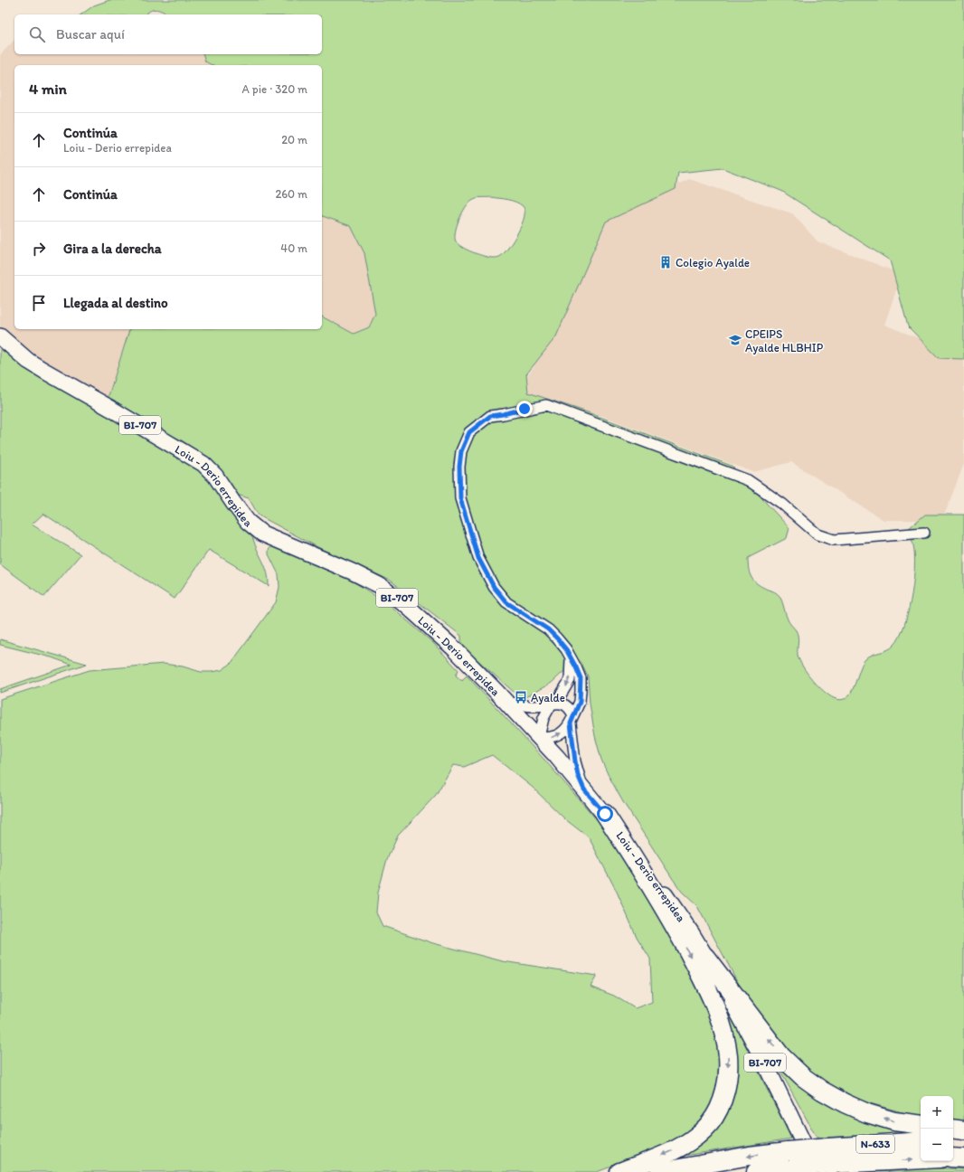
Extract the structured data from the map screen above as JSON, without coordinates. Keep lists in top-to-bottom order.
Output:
{
  "streets": {
    "highway": ["N-633"],
    "main road": ["BI-707", "Loiu - Derio errepidea"]
  },
  "places": {
    "building": ["Colegio Ayalde"],
    "school or university": ["CPEIPS Ayalde HLBHIP"],
    "bus stop": ["Ayalde"]
  },
  "page": {
    "search": "Buscar aquí",
    "heading": ["4 min", "A pie · 320 m"],
    "list": [
      ["Continúa", "Loiu - Derio errepidea", "20 m"],
      ["Continúa", "260 m"],
      ["Gira a la derecha", "40 m"],
      "Llegada al destino"
    ],
    "map_buttons": ["+", "−"]
  }
}
